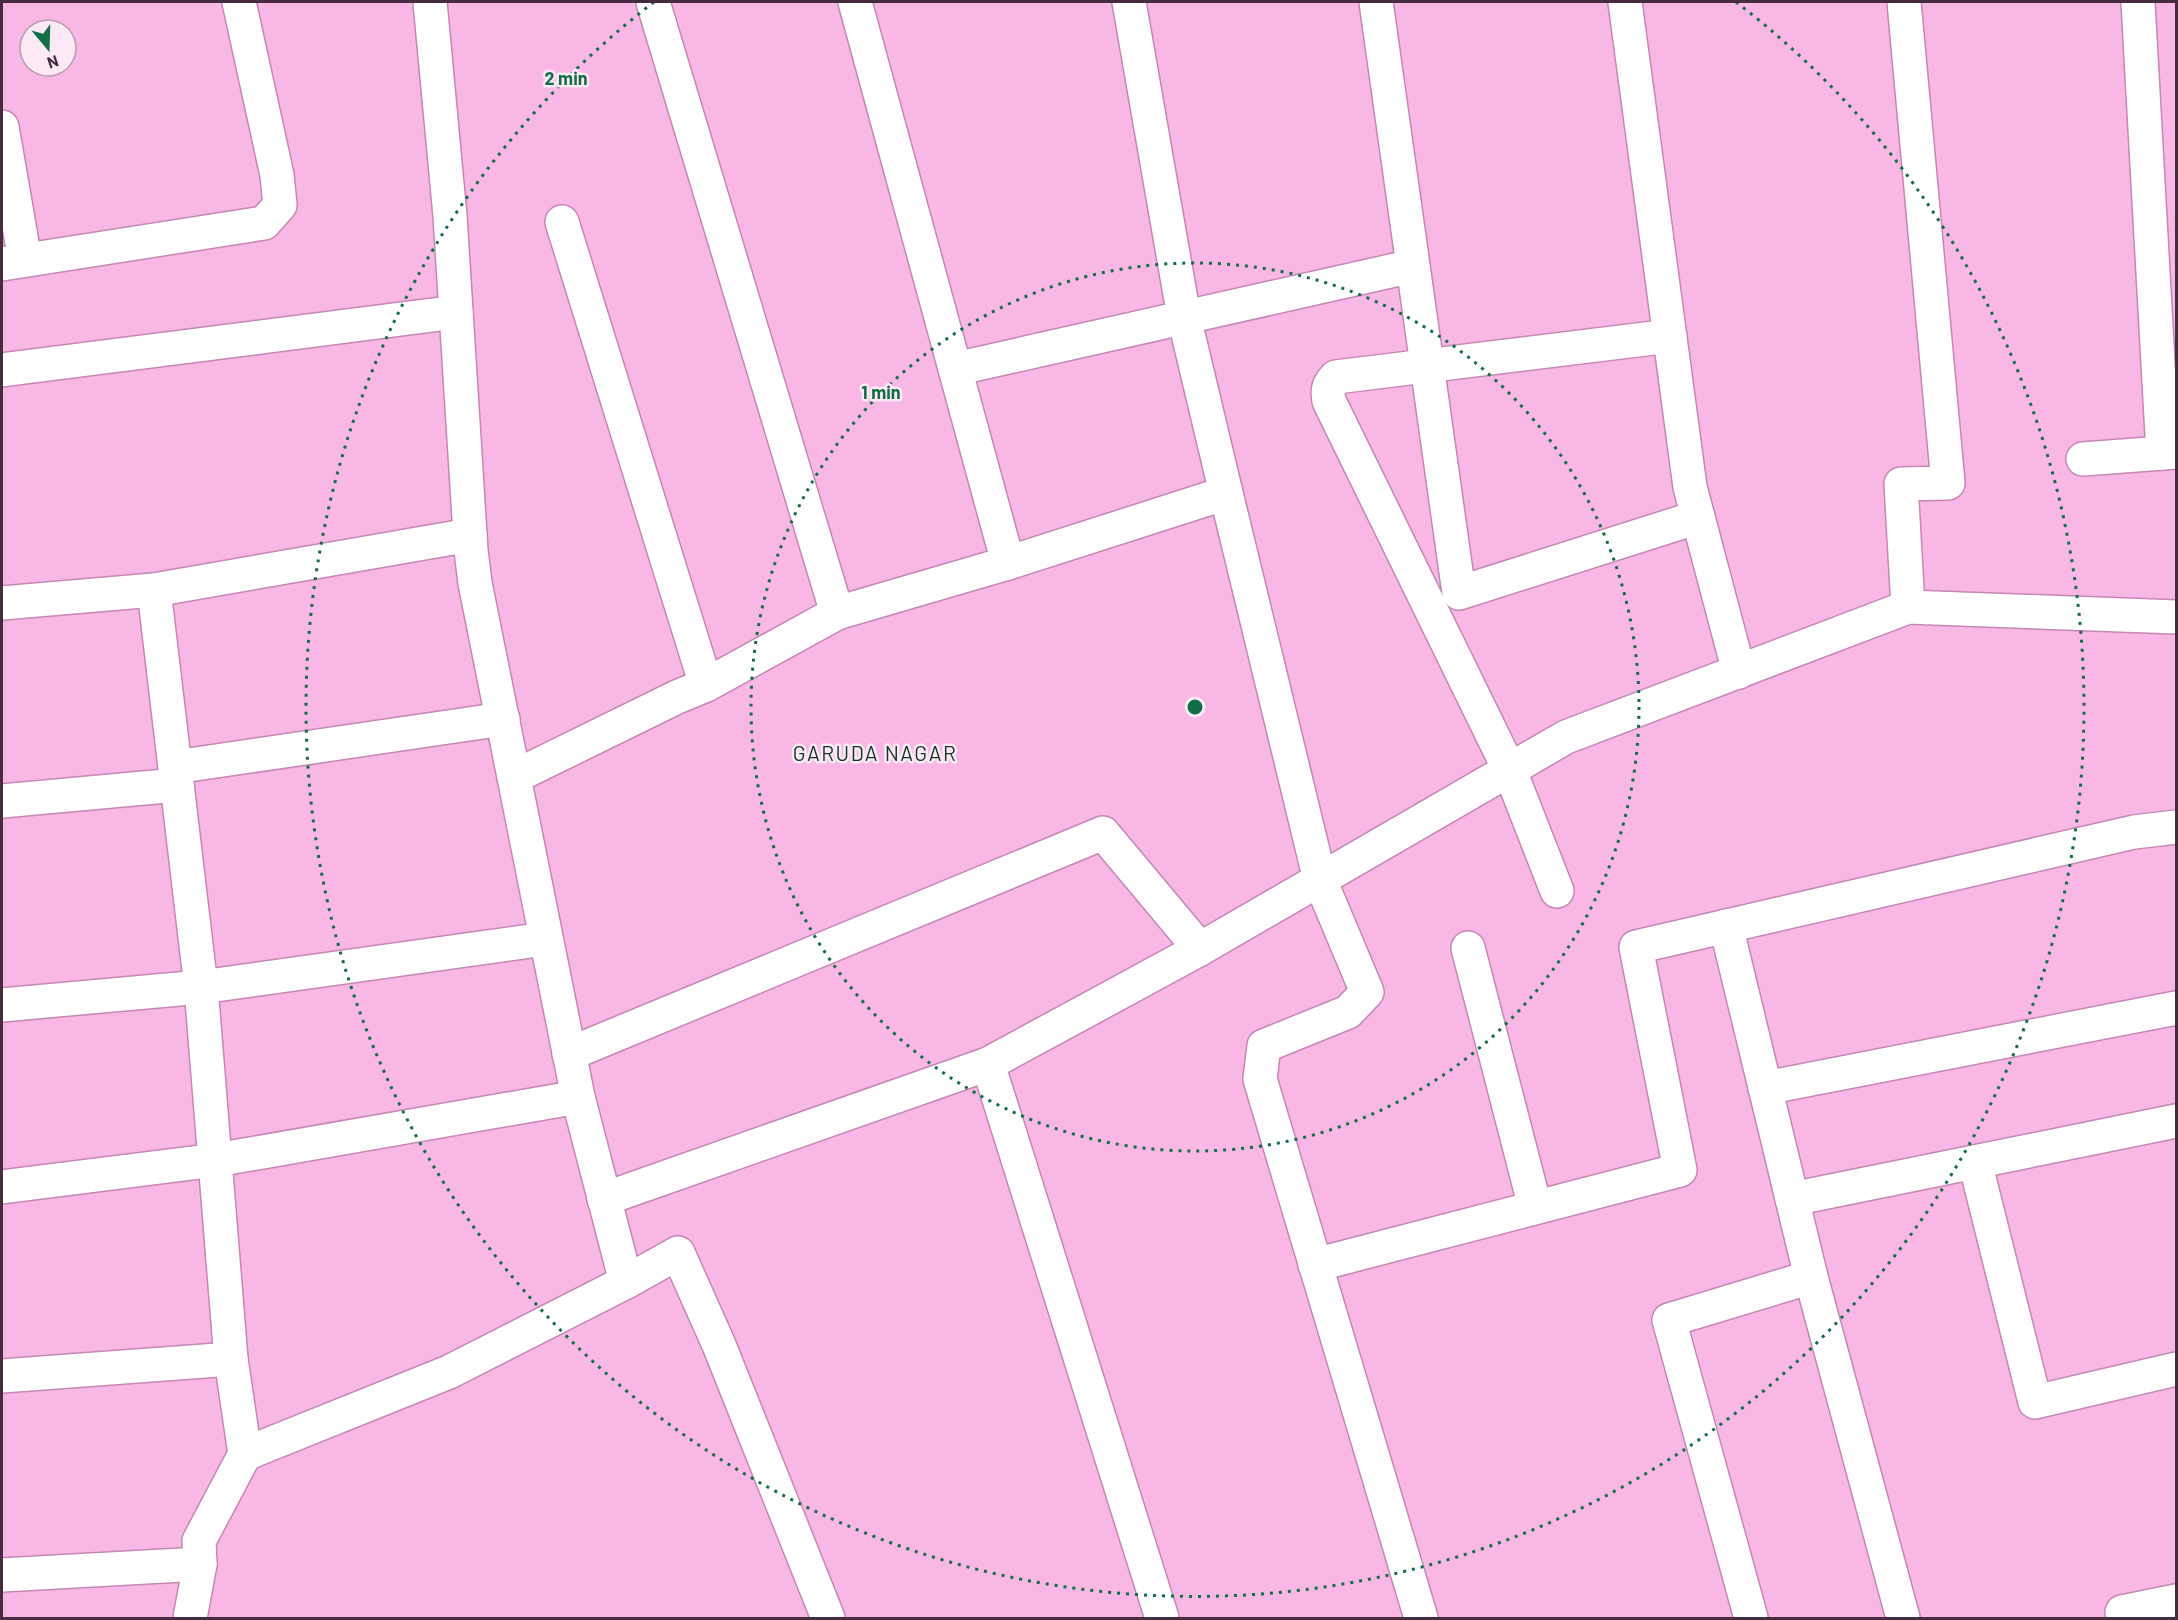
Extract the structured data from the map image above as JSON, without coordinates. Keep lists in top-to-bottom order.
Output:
{
  "districts": ["GARUDA NAGAR"],
  "north": "bottom",
  "rings": ["2 min", "1 min"]
}
